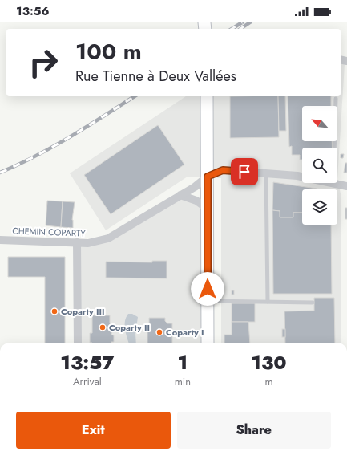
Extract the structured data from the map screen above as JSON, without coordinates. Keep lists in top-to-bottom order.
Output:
{
  "streets": {
    "street": ["CHEMIN COPARTY"]
  },
  "places": ["Coparty III", "Coparty II", "Coparty I"],
  "north": "top left",
  "page": {
    "status": "13:56",
    "turn": ["100 m", "Rue Tienne à Deux Vallées"],
    "eta": [
      "13:57",
      "Arrival",
      "1",
      "min",
      "130",
      "m"
    ],
    "buttons": ["Exit", "Share"]
  }
}
